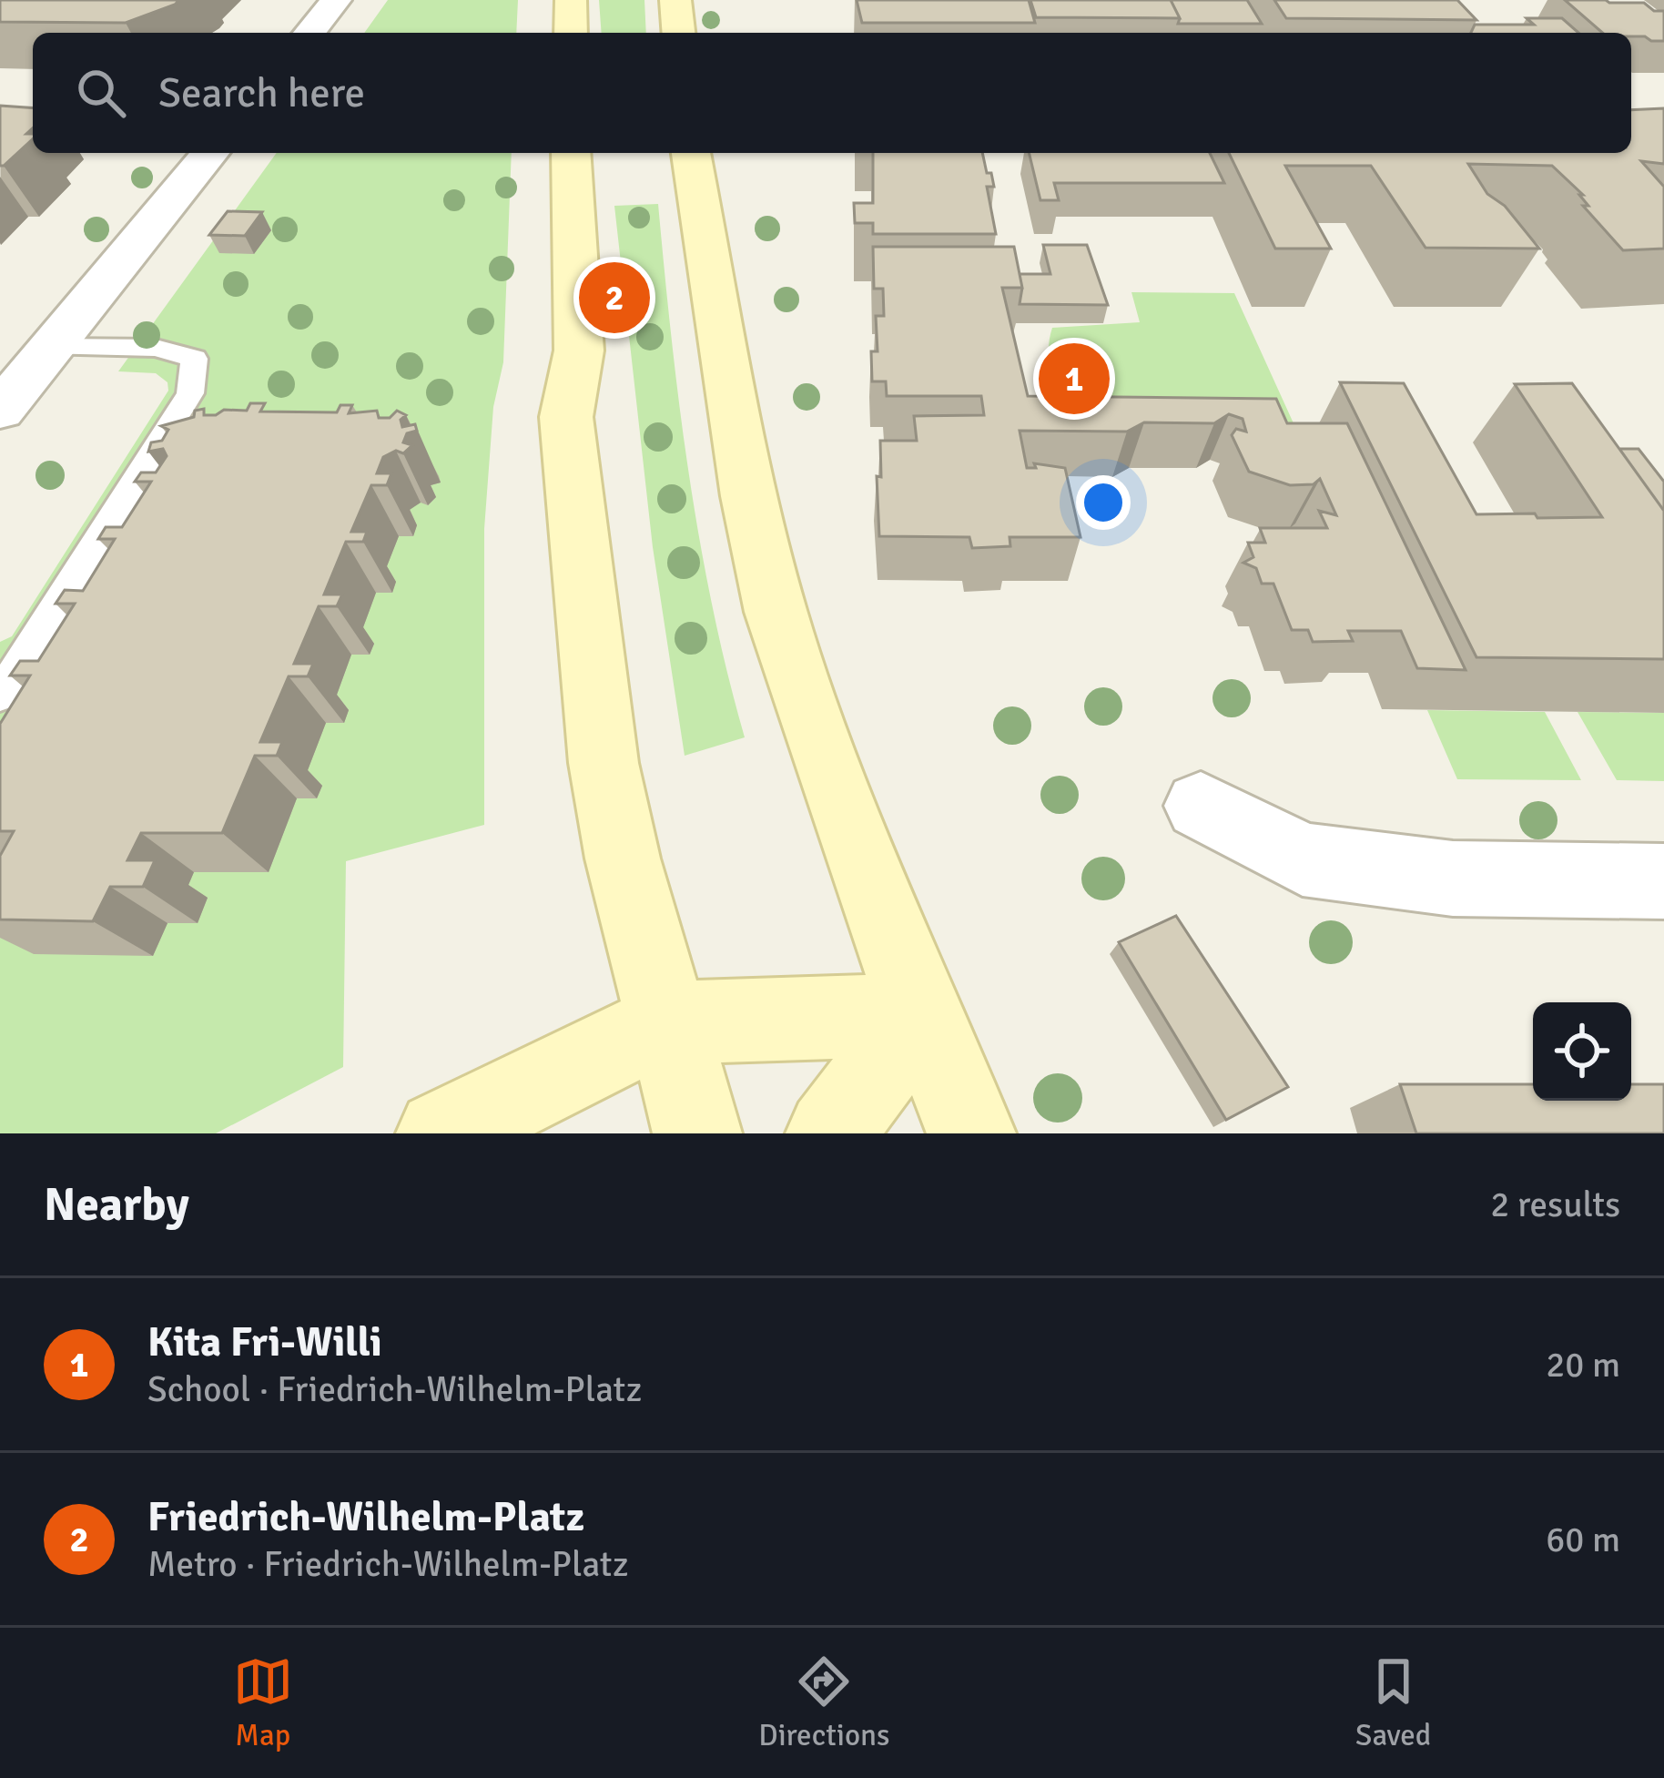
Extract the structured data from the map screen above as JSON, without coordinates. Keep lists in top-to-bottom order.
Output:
{
  "page": {
    "search": "Search here",
    "pins": ["2", "1"],
    "heading": ["Nearby", "2 results"],
    "list": [
      {
        "mark": "1",
        "name": "Kita Fri-Willi",
        "note": "School · Friedrich-Wilhelm-Platz",
        "value": "20 m"
      },
      {
        "mark": "2",
        "name": "Friedrich-Wilhelm-Platz",
        "note": "Metro · Friedrich-Wilhelm-Platz",
        "value": "60 m"
      }
    ],
    "nav": ["Map", "Directions", "Saved"]
  }
}
